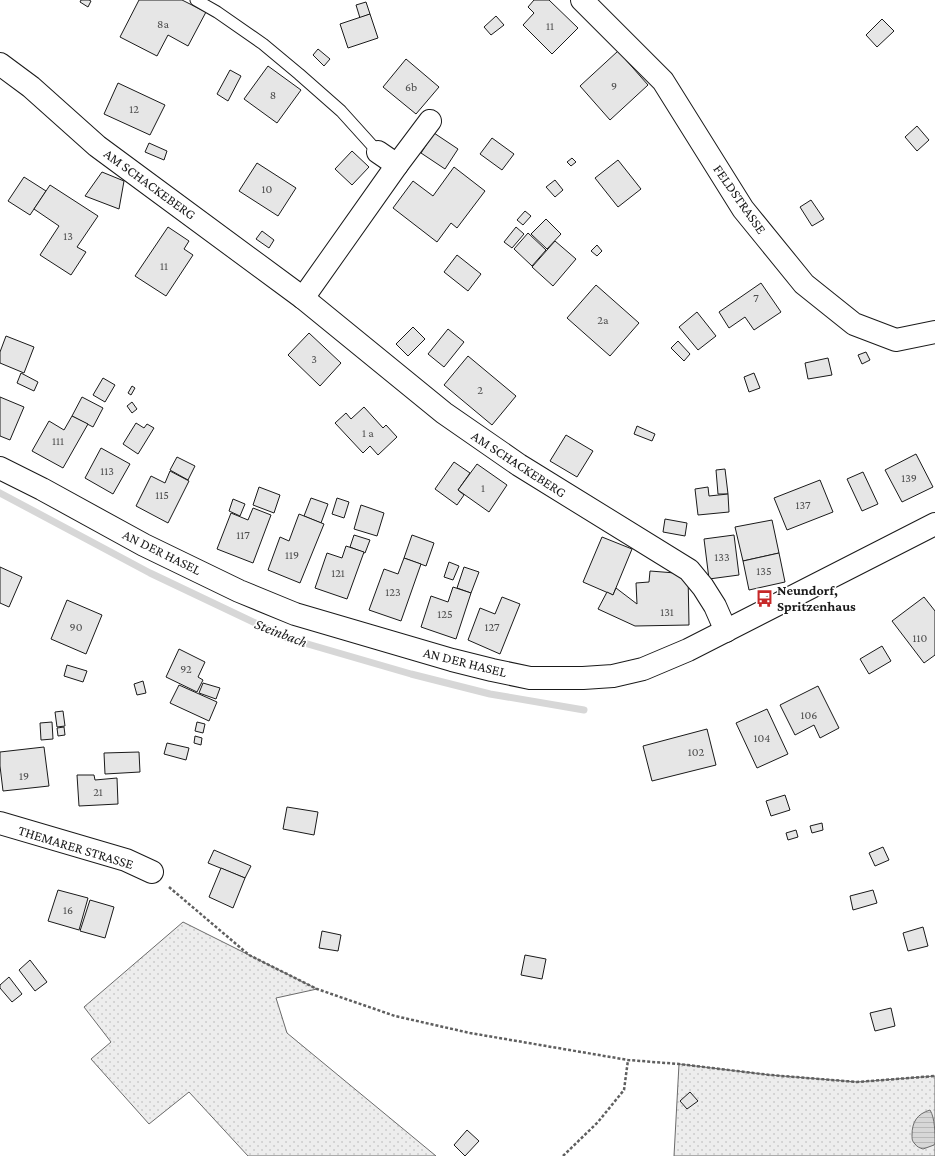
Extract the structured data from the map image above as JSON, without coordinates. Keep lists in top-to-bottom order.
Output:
{
  "streets": {
    "street": [
      "AM SCHACKEBERG",
      "FELDSTRASSE",
      "AN DER HASEL",
      "THEMARER STRASSE"
    ]
  },
  "crossings": [
    ["AM SCHACKEBERG", "AN DER HASEL"]
  ],
  "water": ["Steinbach"],
  "places": {
    "bus stop": ["Neundorf, Spritzenhaus"]
  },
  "house_numbers": [
    "8a",
    "11",
    "9",
    "6b",
    "8",
    "12",
    "10",
    "13",
    "11",
    "7",
    "2a",
    "3",
    "2",
    "1 a",
    "111",
    "113",
    "139",
    "1",
    "115",
    "137",
    "117",
    "119",
    "133",
    "135",
    "121",
    "123",
    "131",
    "125",
    "90",
    "127",
    "110",
    "92",
    "106",
    "104",
    "102",
    "19",
    "21",
    "16"
  ]
}
